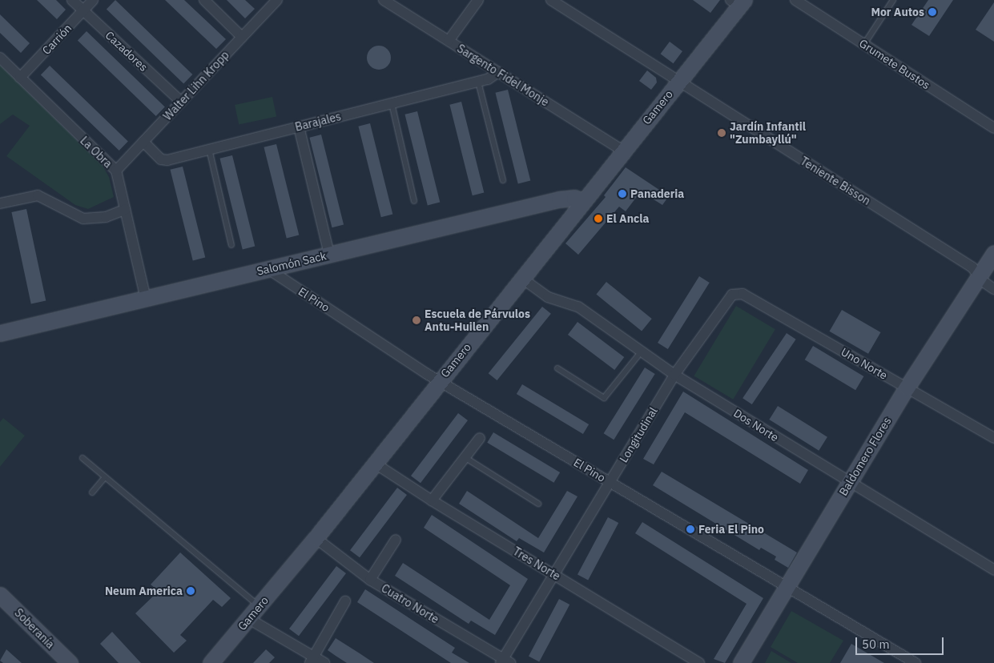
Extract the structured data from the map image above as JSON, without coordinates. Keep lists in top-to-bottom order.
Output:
{
  "streets": {
    "street": [
      "Carrión",
      "Cazadores",
      "Grumete Bustos",
      "Sargento Fidel Monje",
      "Walter Lihn Kropp",
      "Gamero",
      "Barajales",
      "La Obra",
      "Teniente Bisson",
      "Salomón Sack",
      "El Pino",
      "Uno Norte",
      "Dos Norte",
      "Longitudinal",
      "Baldomero Flores",
      "Tres Norte",
      "Cuatro Norte",
      "Soberanía"
    ]
  },
  "crossings": [
    ["Carrión", "Cazadores"],
    ["Carrión", "La Obra"],
    ["Cazadores", "Walter Lihn Kropp"],
    ["Sargento Fidel Monje", "Gamero"],
    ["Sargento Fidel Monje", "Barajales"],
    ["Walter Lihn Kropp", "Barajales"],
    ["Walter Lihn Kropp", "La Obra"],
    ["Gamero", "Teniente Bisson"],
    ["Gamero", "Salomón Sack"],
    ["Gamero", "El Pino"],
    ["Gamero", "Dos Norte"],
    ["Gamero", "Tres Norte"],
    ["Gamero", "Cuatro Norte"],
    ["La Obra", "Salomón Sack"],
    ["Teniente Bisson", "Baldomero Flores"],
    ["Salomón Sack", "El Pino"],
    ["El Pino", "Longitudinal"],
    ["El Pino", "Baldomero Flores"],
    ["Uno Norte", "Longitudinal"],
    ["Uno Norte", "Baldomero Flores"],
    ["Dos Norte", "Longitudinal"],
    ["Dos Norte", "Baldomero Flores"],
    ["Longitudinal", "Tres Norte"],
    ["Longitudinal", "Cuatro Norte"]
  ],
  "places": [
    "Mor Autos",
    "Jardín Infantil \"Zumbayllú\"",
    "Panaderia",
    "El Ancla",
    "Escuela de Párvulos Antu-Huilen",
    "Feria El Pino",
    "Neum America"
  ],
  "scale_bar": "50 m"
}
